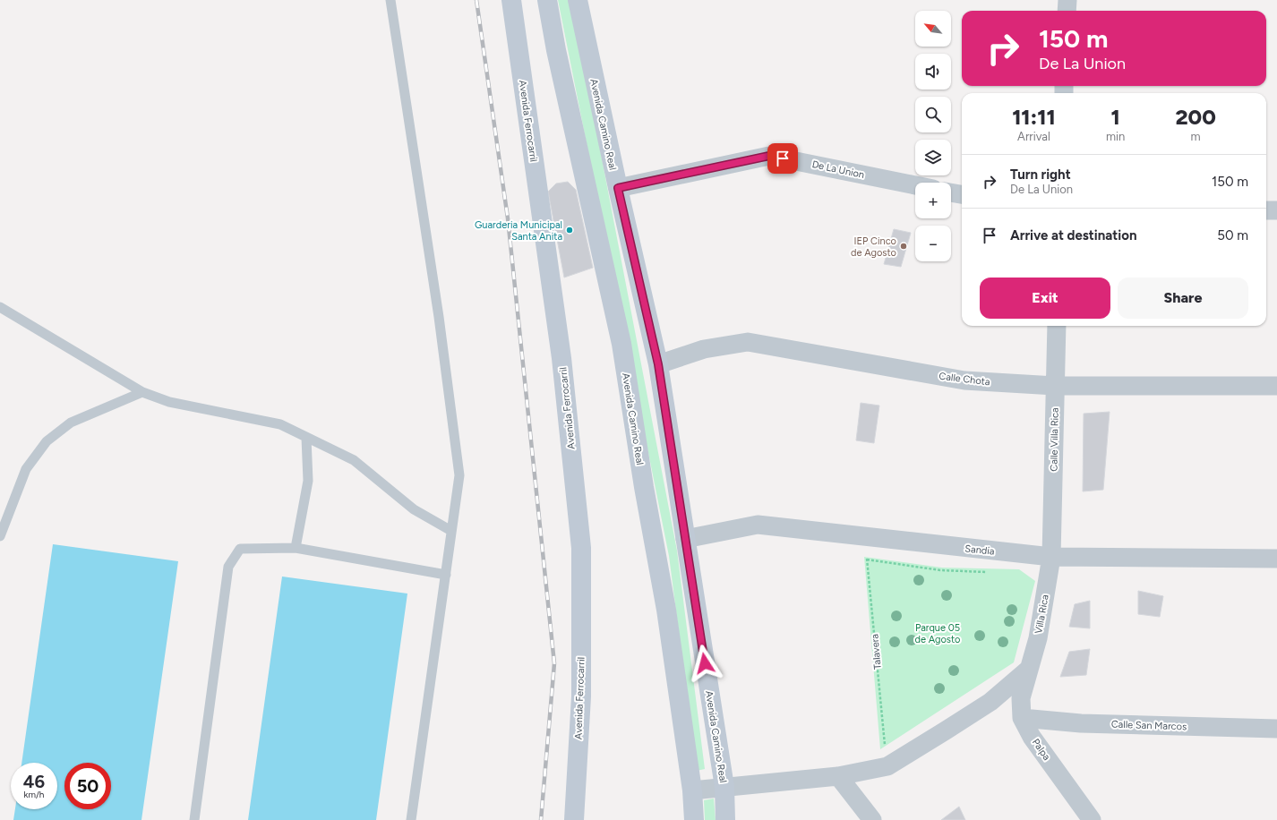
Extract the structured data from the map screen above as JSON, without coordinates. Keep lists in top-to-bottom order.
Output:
{
  "streets": {
    "main road": ["Avenida Ferrocarril", "Avenida Camino Real"],
    "street": [
      "De La Union",
      "Calle Chota",
      "Calle Villa Rica",
      "Sandia",
      "Villa Rica",
      "Calle San Marcos",
      "Palpa"
    ],
    "path": ["Talavera"]
  },
  "crossings": [
    ["Avenida Camino Real", "De La Union"],
    ["Avenida Camino Real", "Calle Chota"],
    ["Avenida Camino Real", "Sandia"],
    ["Calle Chota", "Calle Villa Rica"],
    ["Calle Villa Rica", "Sandia"],
    ["Calle Villa Rica", "Villa Rica"],
    ["Sandia", "Villa Rica"],
    ["Sandia", "Talavera"],
    ["Villa Rica", "Palpa"],
    ["Calle San Marcos", "Palpa"]
  ],
  "parks": ["Parque 05 de Agosto"],
  "places": ["Guarderia Municipal Santa Anita", "IEP Cinco de Agosto"],
  "north": "top left",
  "page": {
    "map_buttons": ["+", "−"],
    "turn": ["150 m", "De La Union"],
    "eta": [
      "11:11",
      "Arrival",
      "1",
      "min",
      "200",
      "m"
    ],
    "list": [
      {
        "name": "Turn right",
        "note": "De La Union",
        "value": "150 m"
      },
      {
        "name": "Arrive at destination",
        "value": "50 m"
      }
    ],
    "buttons": ["Exit", "Share"],
    "speed": "46 km/h",
    "limit": "50"
  }
}
